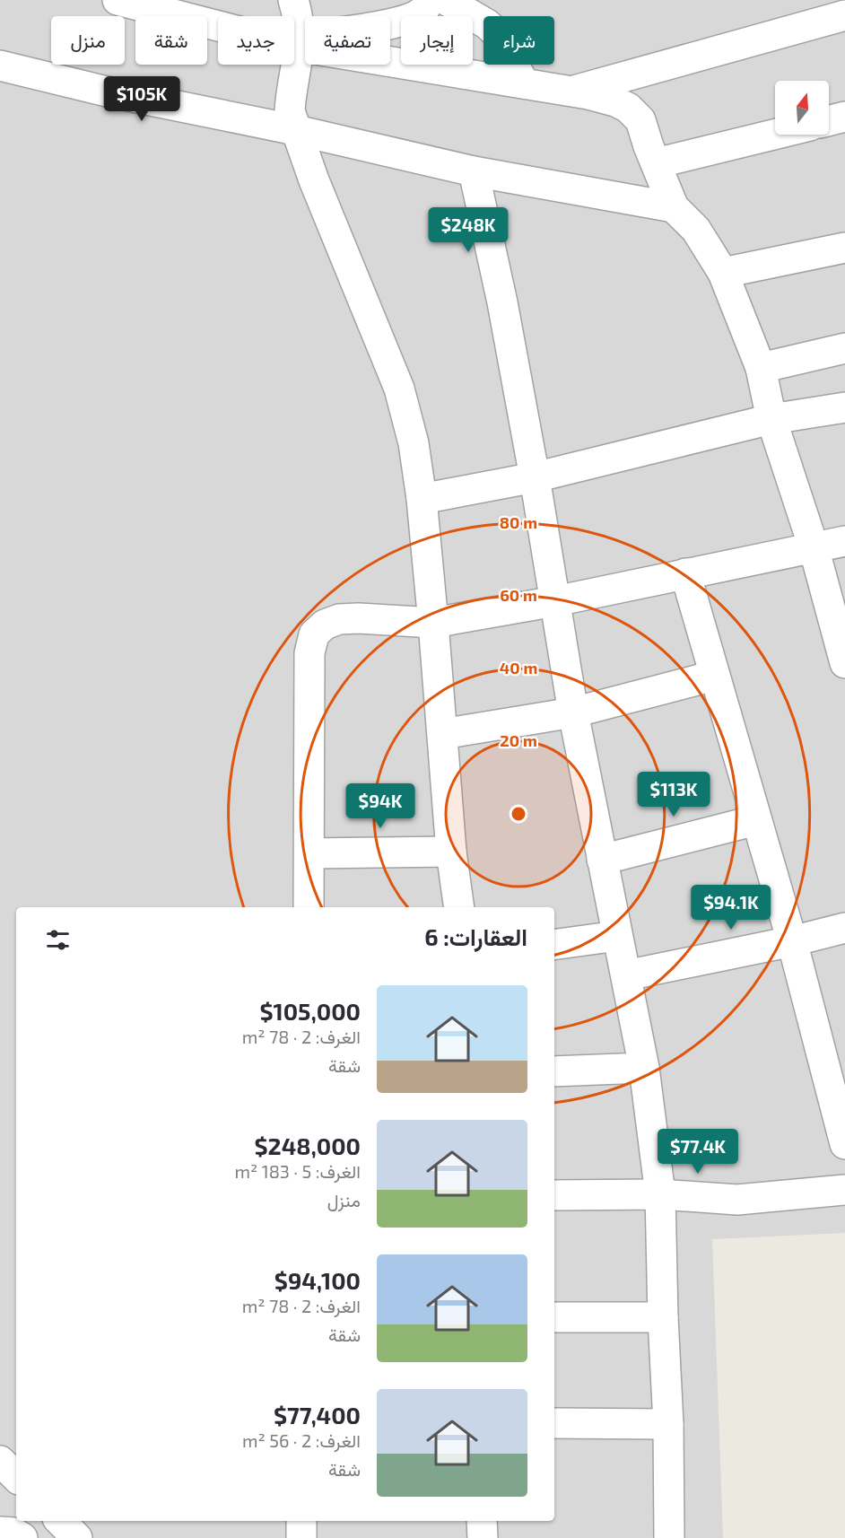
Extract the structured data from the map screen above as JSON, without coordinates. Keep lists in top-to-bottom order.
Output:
{
  "north": "top",
  "page": {
    "chip": [
      "شراء",
      "إيجار",
      "تصفية",
      "جديد",
      "شقة",
      "منزل"
    ],
    "price": [
      "$105K",
      "$248K",
      "$113K",
      "$94K",
      "$94.1K",
      "$77.4K"
    ],
    "heading": "العقارات: 6",
    "list": [
      {
        "name": "$105,000",
        "note": "الغرف: 2 · 78 m² · شقة"
      },
      {
        "name": "$248,000",
        "note": "الغرف: 5 · 183 m² · منزل"
      },
      {
        "name": "$94,100",
        "note": "الغرف: 2 · 78 m² · شقة"
      },
      {
        "name": "$77,400",
        "note": "الغرف: 2 · 56 m² · شقة"
      }
    ]
  },
  "rings": [
    "80 m",
    "60 m",
    "40 m",
    "20 m"
  ]
}
